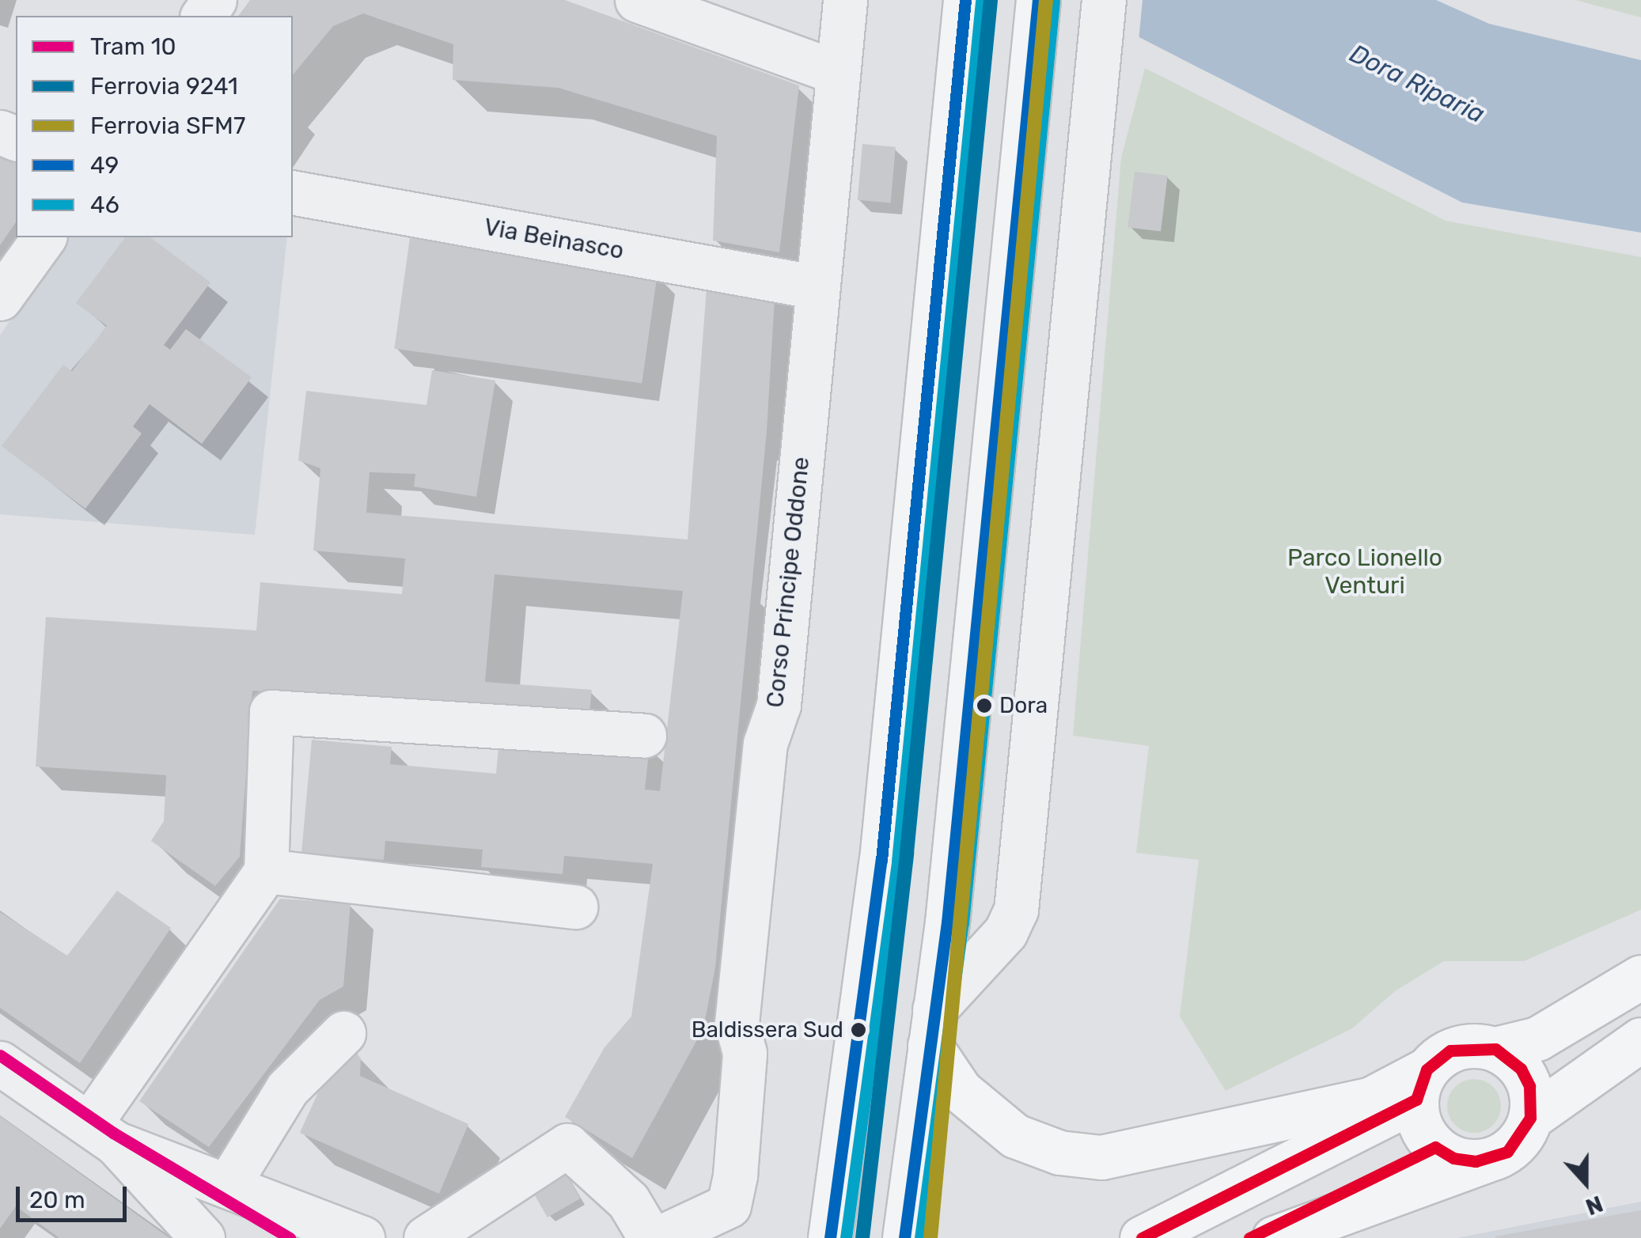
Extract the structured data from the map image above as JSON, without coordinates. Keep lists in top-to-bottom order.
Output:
{
  "streets": {
    "street": ["Via Beinasco", "Corso Principe Oddone"]
  },
  "crossings": [
    ["Via Beinasco", "Corso Principe Oddone"]
  ],
  "water": ["Dora Riparia"],
  "parks": ["Parco Lionello Venturi"],
  "places": ["Dora", "Baldissera Sud"],
  "lines": [
    "rail line 9241",
    "rail line SFM7",
    "transit line 49",
    "transit line 46",
    "tram line 10"
  ],
  "legend": [
    "Tram 10",
    "Ferrovia 9241",
    "Ferrovia SFM7",
    "49",
    "46"
  ],
  "scale_bar": "20 m",
  "north": "bottom"
}
